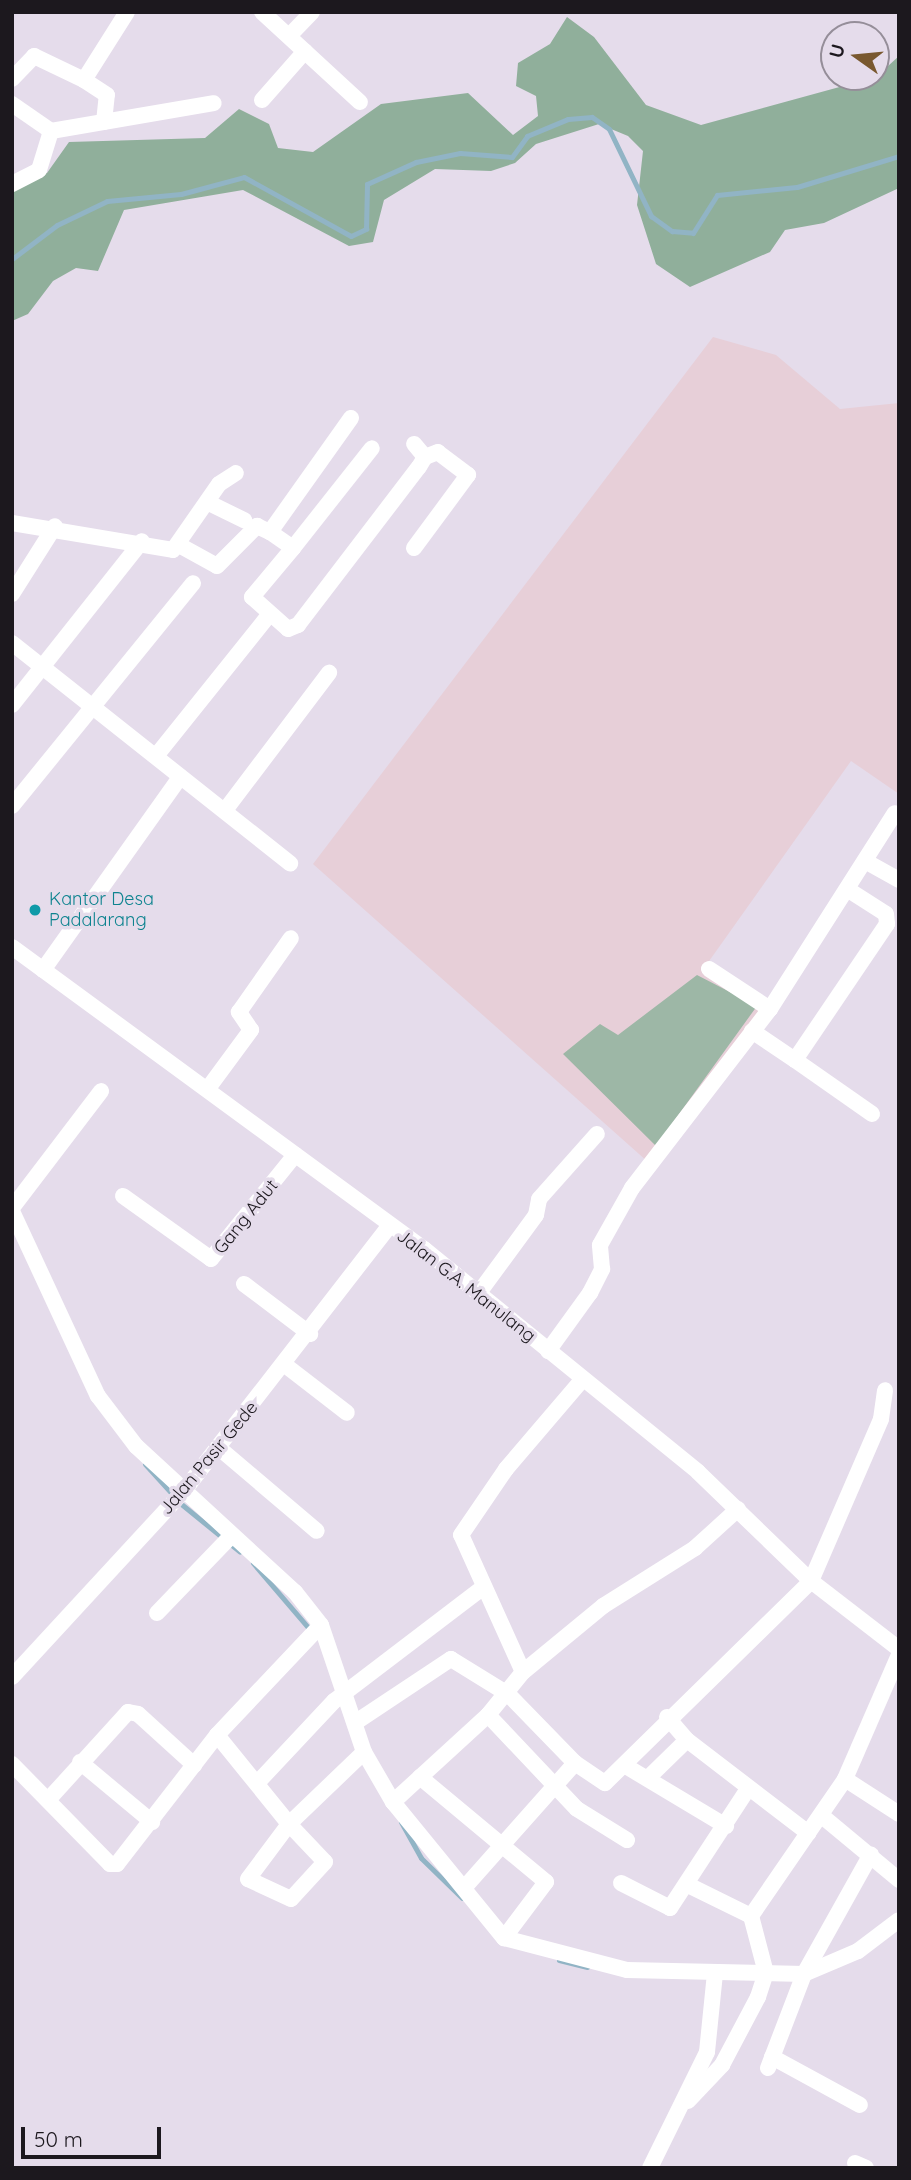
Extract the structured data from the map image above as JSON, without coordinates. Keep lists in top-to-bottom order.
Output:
{
  "streets": {
    "street": ["Gang Adut", "Jalan G.A. Manulang", "Jalan Pasir Gede"]
  },
  "crossings": [
    ["Gang Adut", "Jalan G.A. Manulang"],
    ["Jalan G.A. Manulang", "Jalan Pasir Gede"]
  ],
  "places": ["Kantor Desa Padalarang"],
  "scale_bar": "50 m",
  "north": "left"
}
